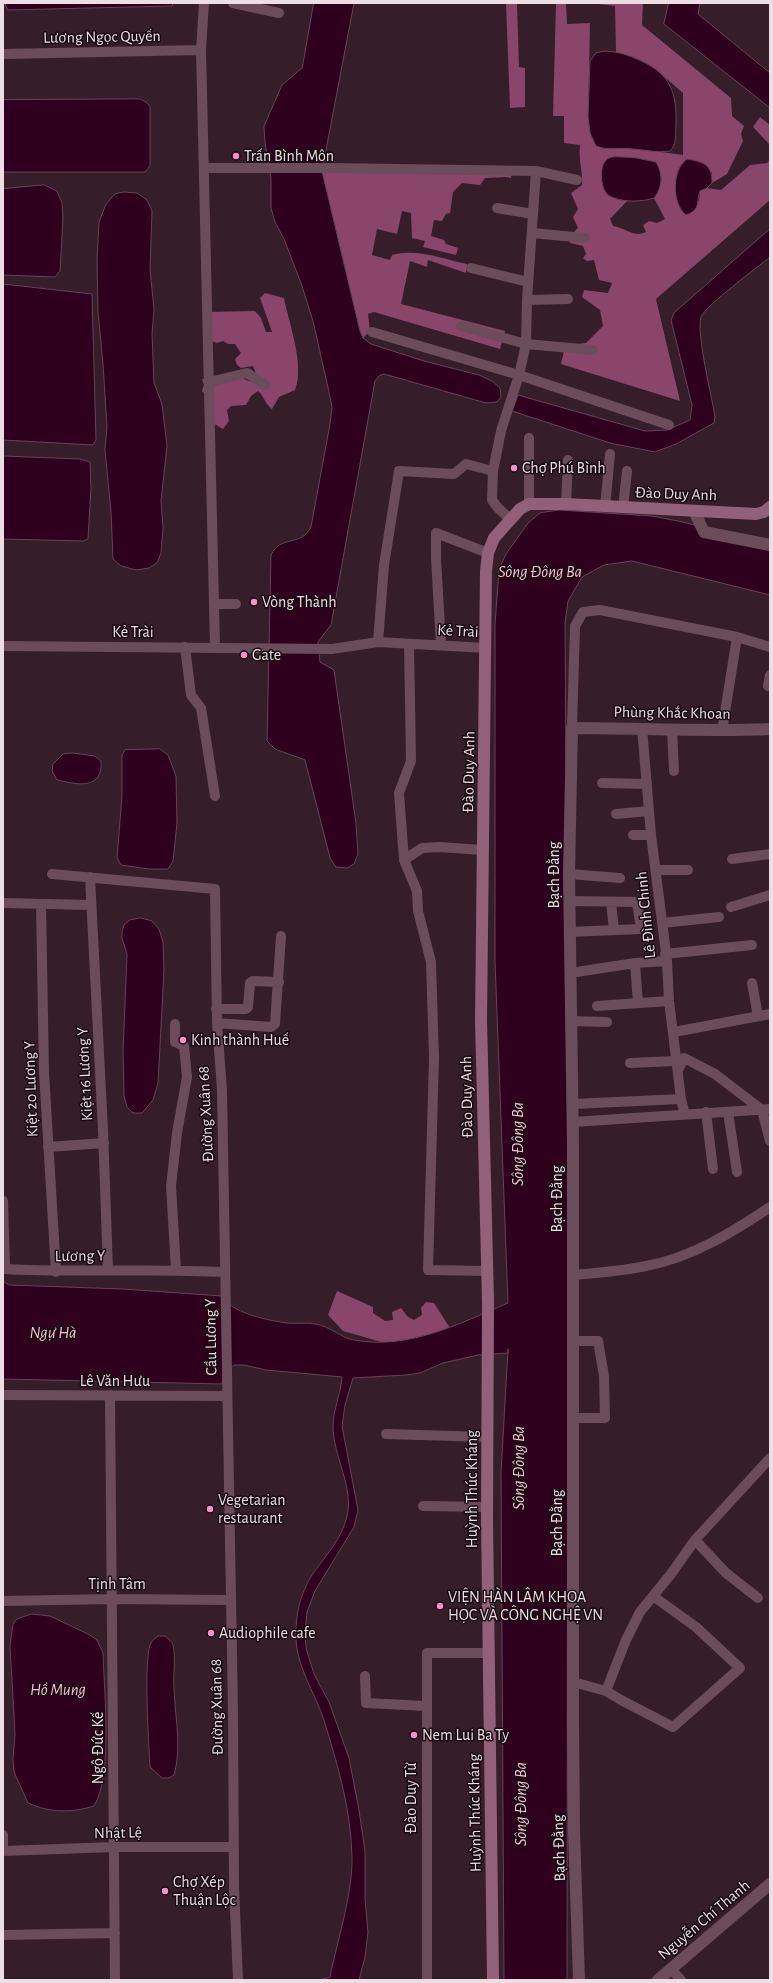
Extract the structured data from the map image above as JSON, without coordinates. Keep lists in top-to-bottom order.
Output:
{
  "streets": {
    "main road": ["Đào Duy Anh", "Huỳnh Thúc Kháng"],
    "street": [
      "Lương Ngọc Quyến",
      "Kẻ Trài",
      "Phùng Khắc Khoan",
      "Bạch Đằng",
      "Lê Đình Chinh",
      "Kiệt 16 Lương Y",
      "Kiệt 20 Lương Y",
      "Đường Xuân 68",
      "Lương Y",
      "Cầu Lương Y",
      "Lê Văn Hưu",
      "Tịnh Tâm",
      "Ngô Đức Kế",
      "Đào Duy Từ",
      "Nhật Lệ",
      "Nguyễn Chí Thanh"
    ]
  },
  "crossings": [
    ["Đào Duy Anh", "Kẻ Trài"],
    ["Đào Duy Anh", "Huỳnh Thúc Kháng"],
    ["Phùng Khắc Khoan", "Bạch Đằng"],
    ["Phùng Khắc Khoan", "Lê Đình Chinh"],
    ["Kiệt 16 Lương Y", "Đường Xuân 68"],
    ["Kiệt 16 Lương Y", "Lương Y"],
    ["Kiệt 20 Lương Y", "Lương Y"],
    ["Đường Xuân 68", "Lương Y"],
    ["Đường Xuân 68", "Cầu Lương Y"],
    ["Đường Xuân 68", "Lê Văn Hưu"],
    ["Đường Xuân 68", "Tịnh Tâm"],
    ["Đường Xuân 68", "Nhật Lệ"],
    ["Lê Văn Hưu", "Ngô Đức Kế"],
    ["Huỳnh Thúc Kháng", "Đào Duy Từ"],
    ["Tịnh Tâm", "Ngô Đức Kế"],
    ["Ngô Đức Kế", "Nhật Lệ"]
  ],
  "water": ["Sông Đông Ba", "Ngự Hà", "Hồ Mung"],
  "places": [
    "Trấn Bình Môn",
    "Chợ Phú Bình",
    "Vòng Thành",
    "Gate",
    "Kinh thành Huế",
    "Vegetarian restaurant",
    "VIỆN HÀN LÂM KHOA HỌC VÀ CÔNG NGHỆ VN",
    "Audiophile cafe",
    "Nem Lui Ba Ty",
    "Chợ Xép Thuận Lộc"
  ]
}
